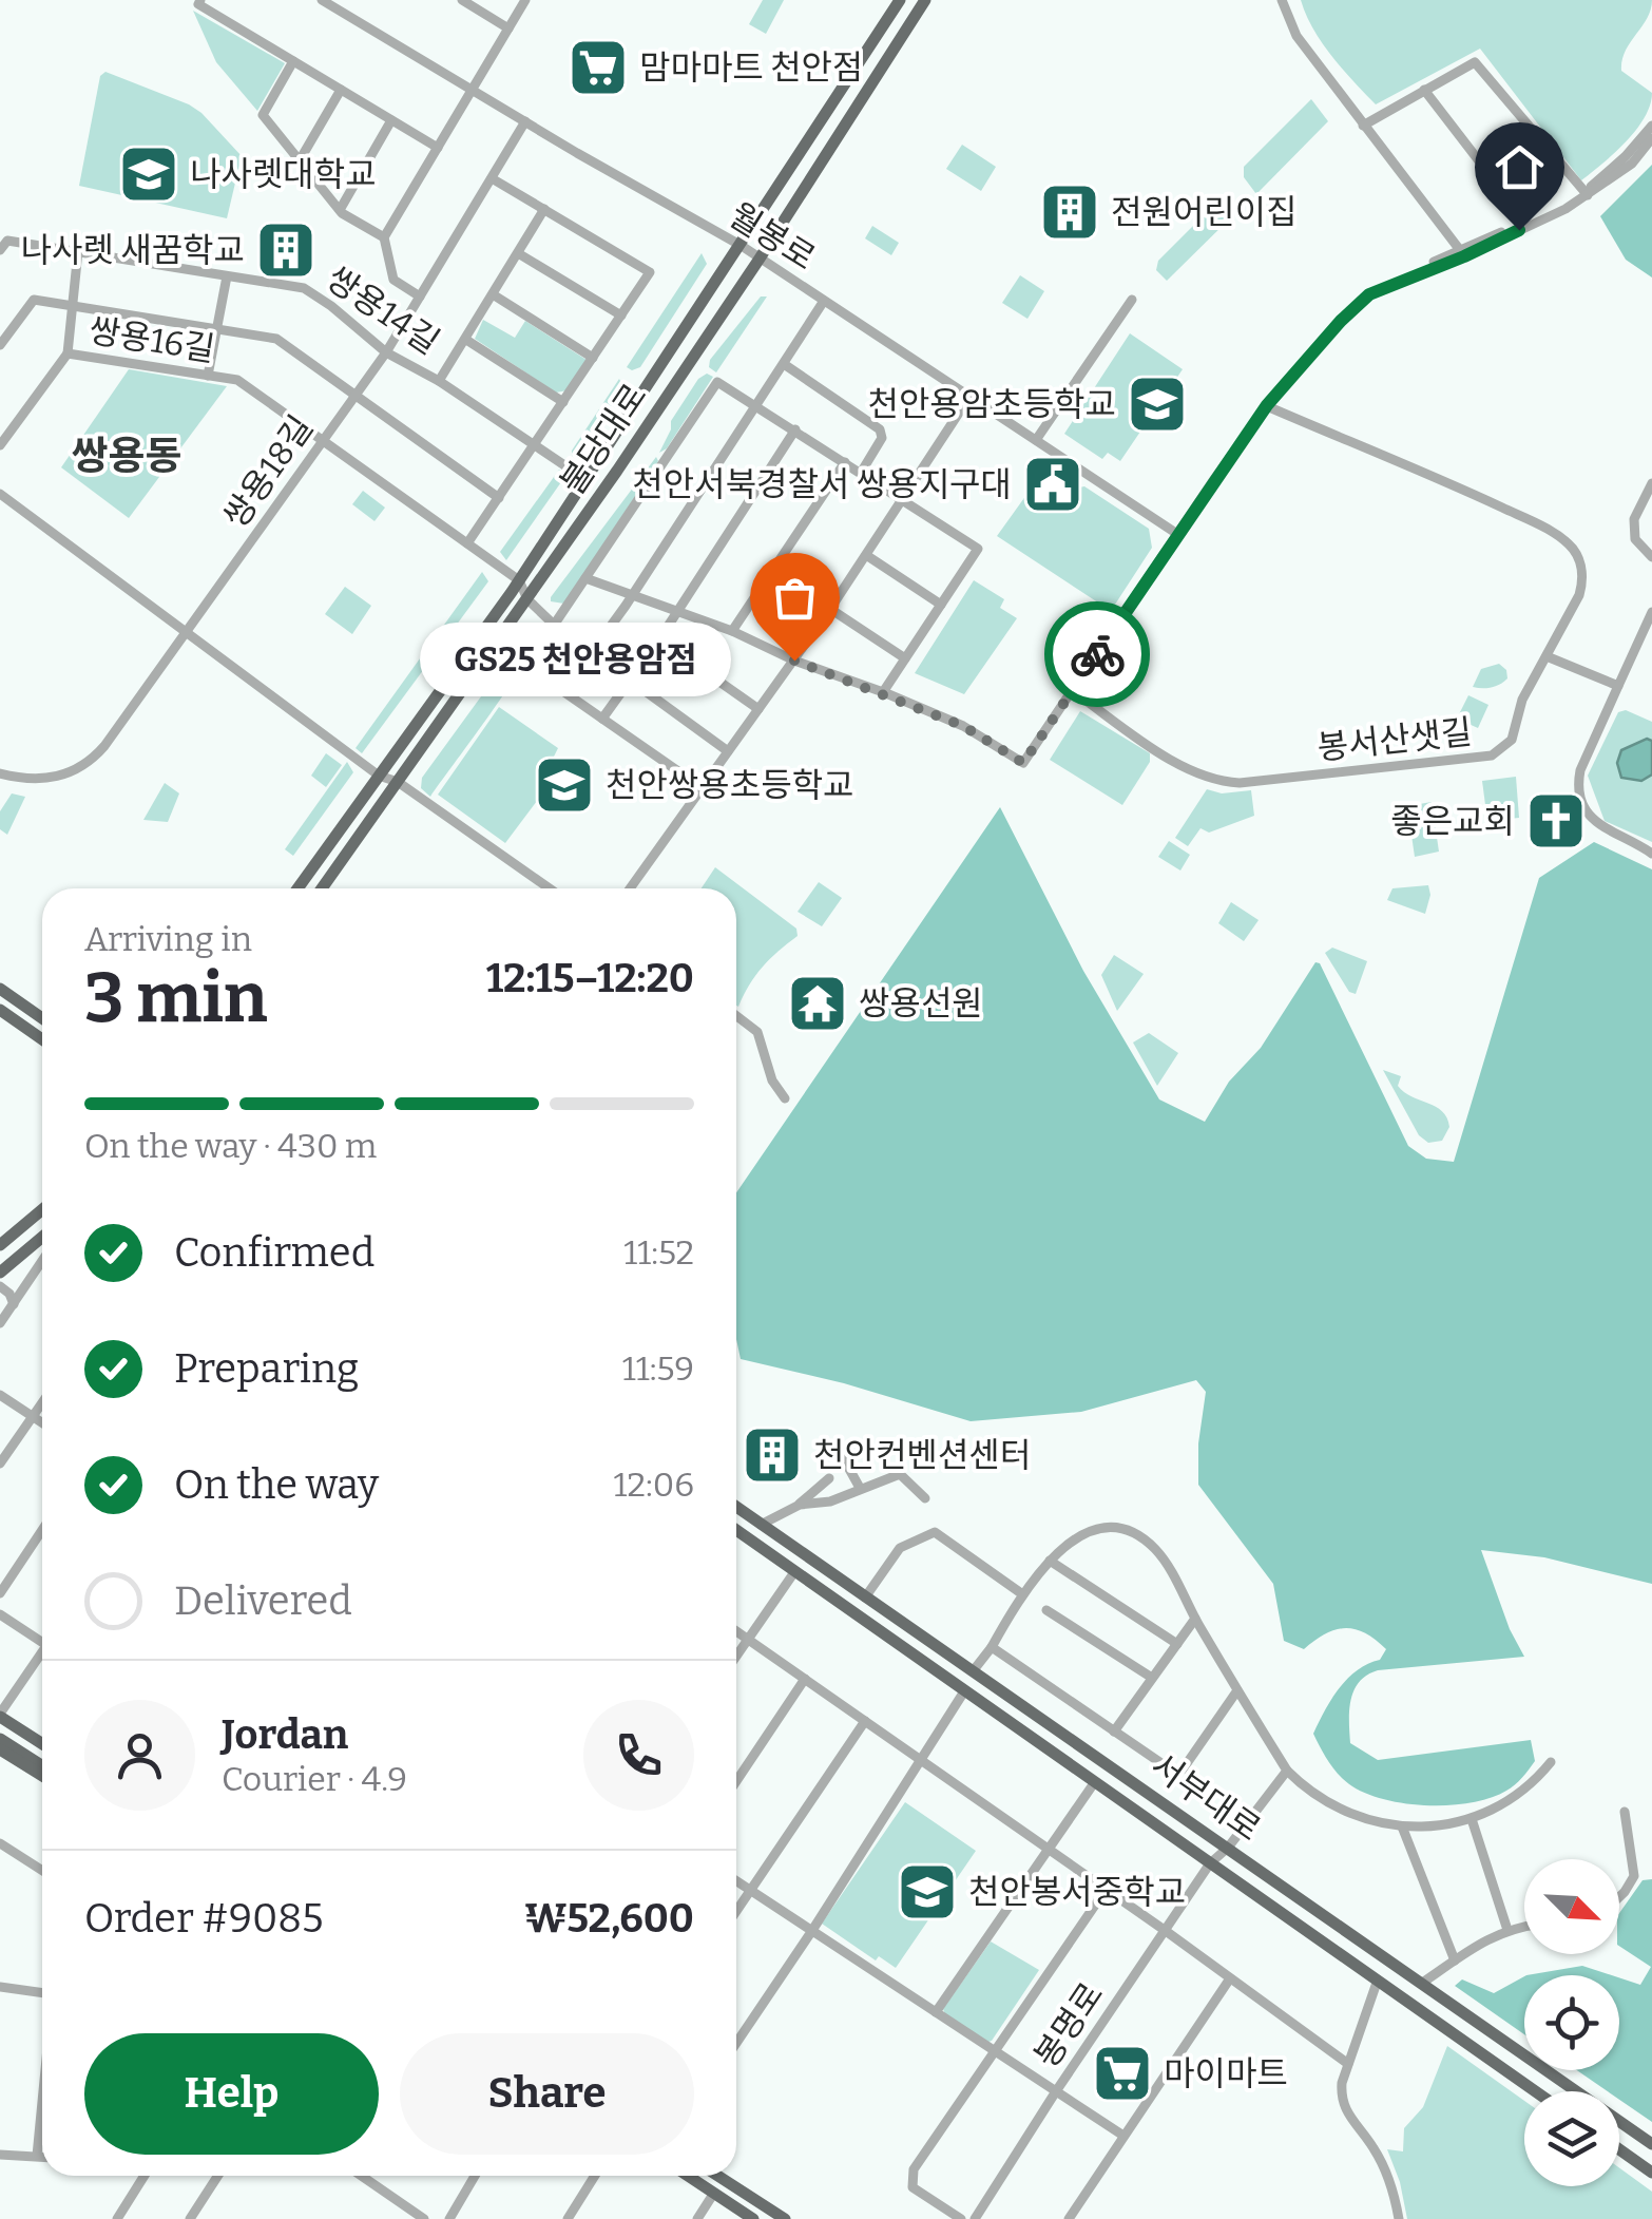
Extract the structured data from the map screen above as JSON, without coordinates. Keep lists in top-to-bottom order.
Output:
{
  "streets": {
    "main road": ["불당대로", "서부대로"],
    "street": [
      "월봉로",
      "쌍용14길",
      "쌍용16길",
      "쌍용18길",
      "봉서산샛길",
      "봉명로"
    ]
  },
  "crossings": [
    ["월봉로", "불당대로"],
    ["월봉로", "쌍용18길"],
    ["쌍용14길", "불당대로"],
    ["쌍용14길", "쌍용18길"],
    ["쌍용16길", "불당대로"],
    ["쌍용16길", "쌍용18길"],
    ["서부대로", "봉명로"]
  ],
  "districts": ["쌍용동"],
  "places": {
    "supermarket": ["맘마마트 천안점", "마이마트"],
    "school or university": [
      "나사렛대학교",
      "천안용암초등학교",
      "천안쌍용초등학교",
      "천안봉서중학교"
    ],
    "building": ["전원어린이집", "나사렛 새꿈학교", "천안컨벤션센터"],
    "public building": ["천안서북경찰서 쌍용지구대"],
    "other": ["GS25 천안용암점"],
    "church": ["좋은교회"],
    "temple": ["쌍용선원"]
  },
  "north": "bottom right",
  "page": {
    "bubble": "GS25 천안용암점",
    "heading": ["3 min", "Arriving in", "12:15–12:20"],
    "panel": [
      "Jordan",
      "Courier · 4.9",
      "Order #9085",
      "₩52,600"
    ],
    "bar": "On the way · 430 m",
    "list": [
      ["Confirmed", "11:52"],
      ["Preparing", "11:59"],
      ["On the way", "12:06"],
      "Delivered"
    ],
    "buttons": ["Help", "Share"]
  }
}
